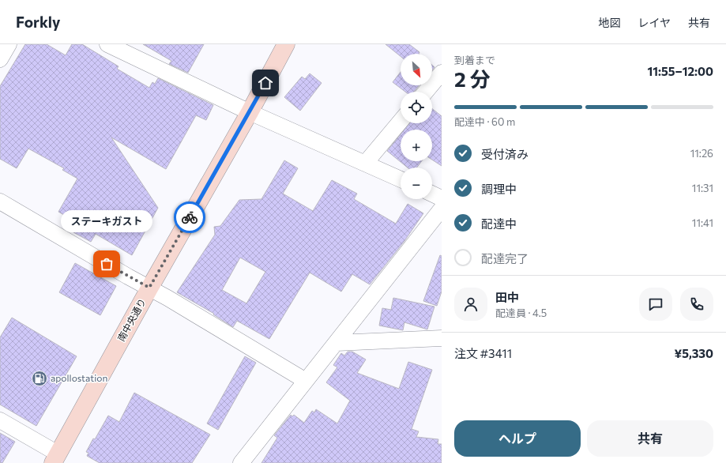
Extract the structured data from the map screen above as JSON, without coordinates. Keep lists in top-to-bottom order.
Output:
{
  "streets": {
    "street": ["南中央通り"]
  },
  "places": {
    "other": ["ステーキガスト"],
    "fuel station": ["apollostation"]
  },
  "north": "bottom right",
  "page": {
    "header": "Forkly",
    "nav": ["地図", "レイヤ", "共有"],
    "heading": ["2 分", "到着まで", "11:55–12:00"],
    "panel": [
      "田中",
      "配達員 · 4.5",
      "注文 #3411",
      "¥5,330"
    ],
    "map_buttons": ["+", "−"],
    "bar": "配達中 · 60 m",
    "list": [
      ["受付済み", "11:26"],
      ["調理中", "11:31"],
      ["配達中", "11:41"],
      "配達完了"
    ],
    "bubble": "ステーキガスト",
    "buttons": ["ヘルプ", "共有"]
  }
}
